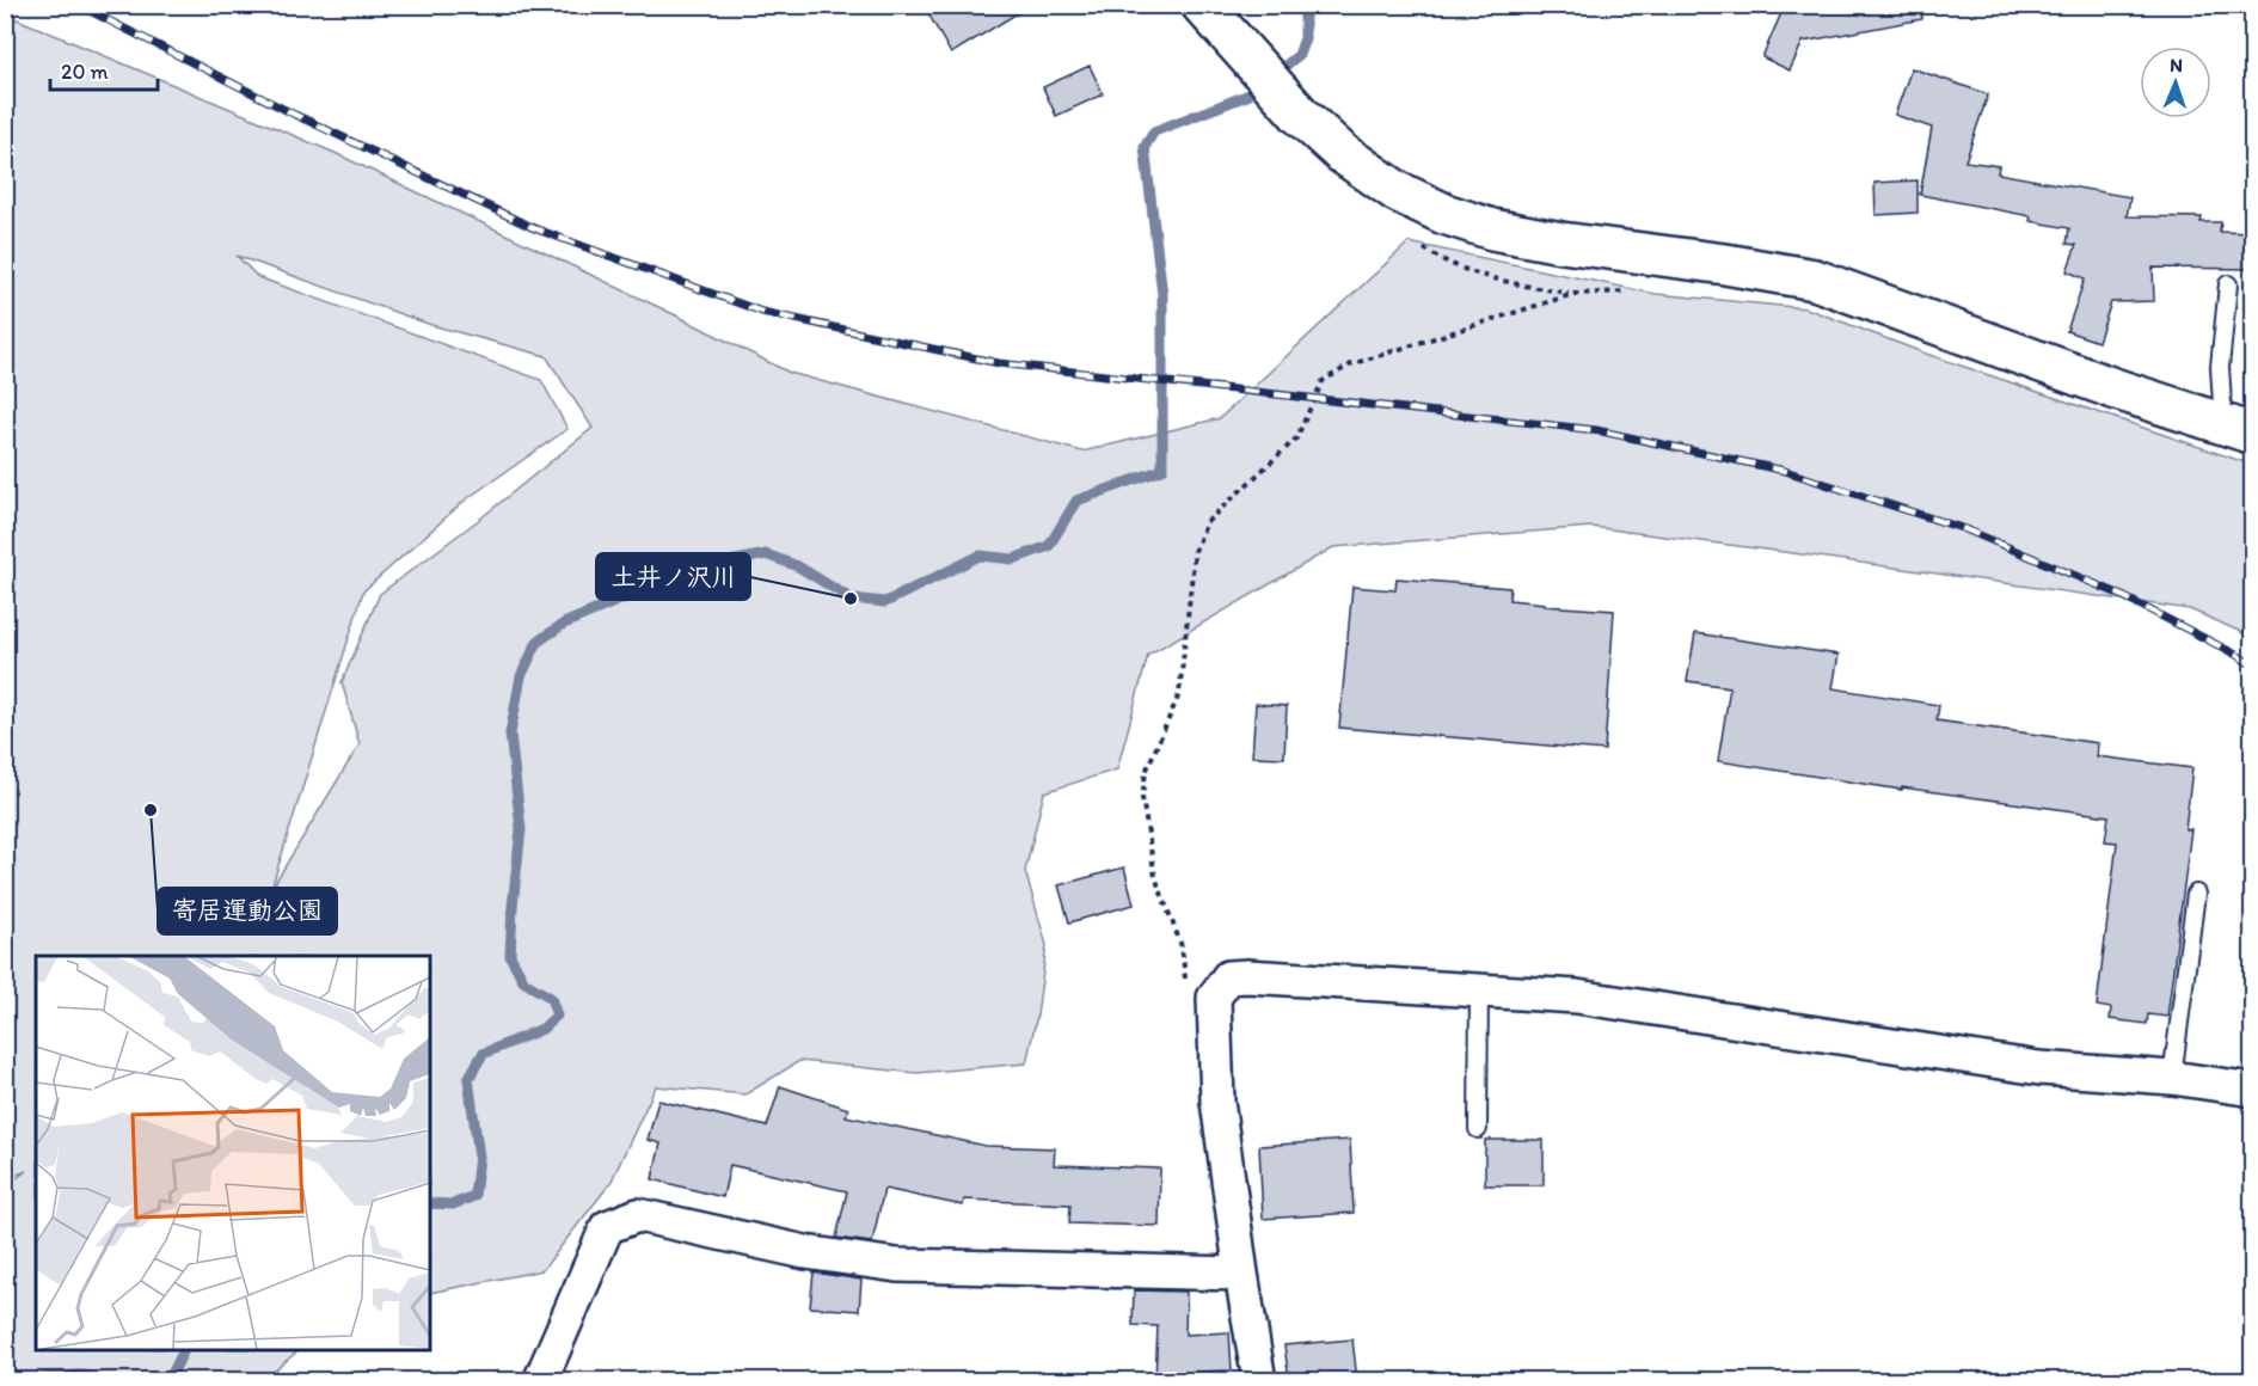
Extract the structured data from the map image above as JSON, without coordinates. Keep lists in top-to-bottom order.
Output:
{
  "places": ["土井ノ沢川", "寄居運動公園"],
  "scale_bar": "20 m",
  "north": "top"
}
